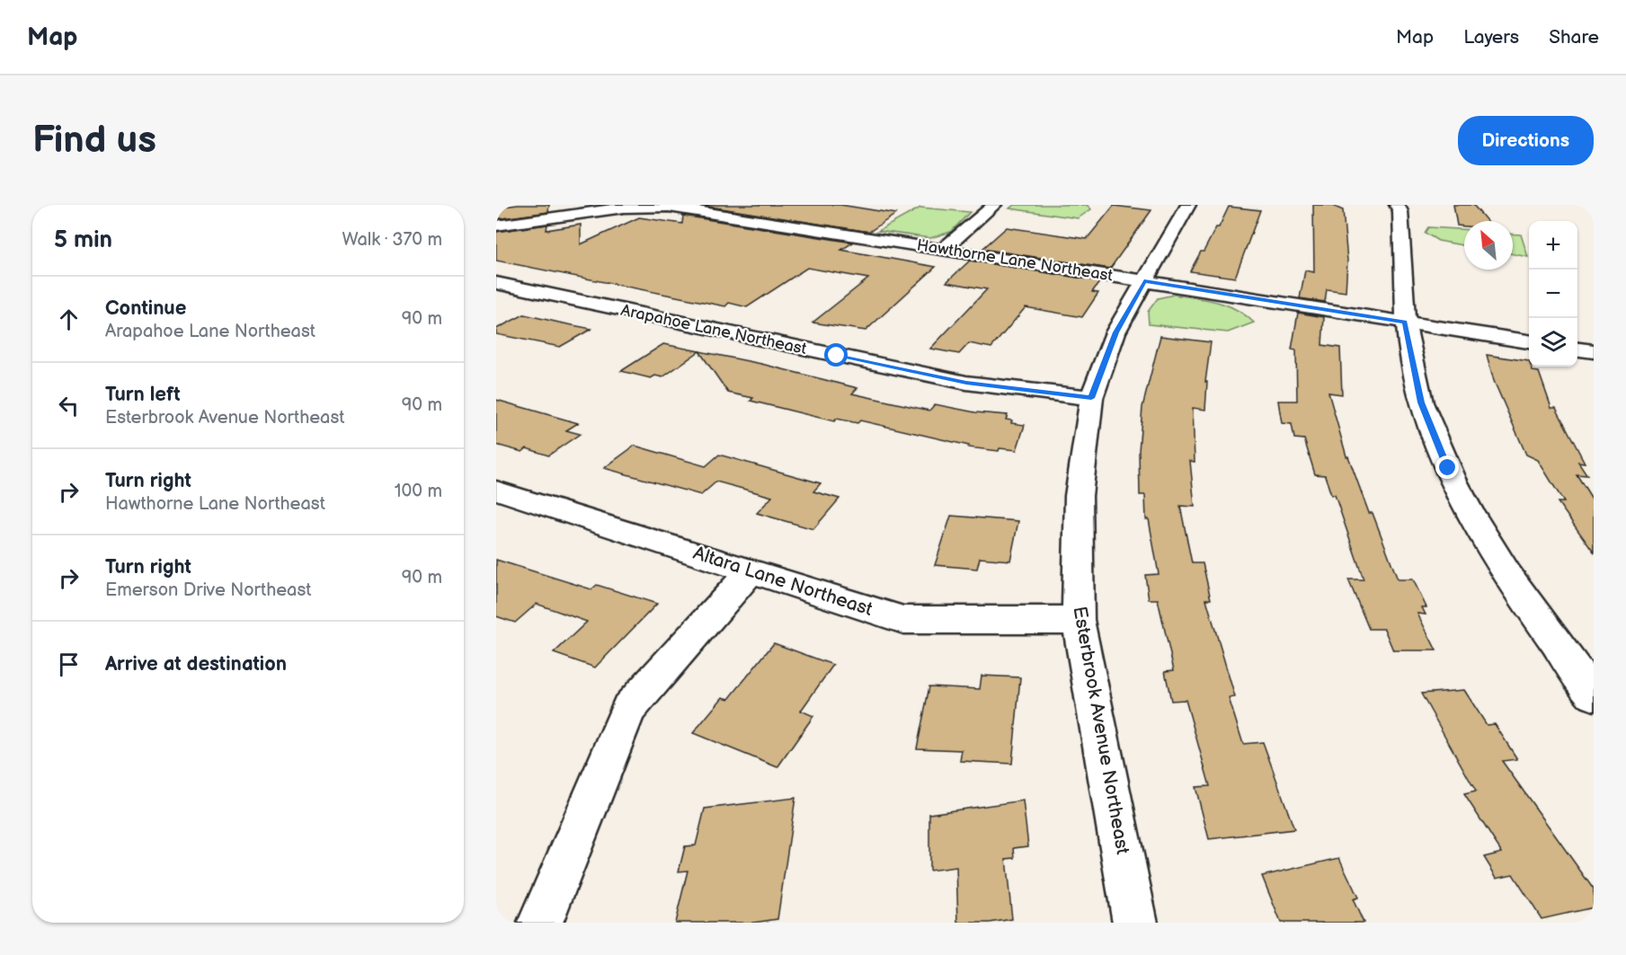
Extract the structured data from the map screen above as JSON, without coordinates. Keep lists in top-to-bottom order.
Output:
{
  "streets": {
    "street": [
      "Hawthorne Lane Northeast",
      "Arapahoe Lane Northeast",
      "Altara Lane Northeast",
      "Esterbrook Avenue Northeast"
    ]
  },
  "crossings": [
    ["Hawthorne Lane Northeast", "Esterbrook Avenue Northeast"],
    ["Arapahoe Lane Northeast", "Esterbrook Avenue Northeast"],
    ["Altara Lane Northeast", "Esterbrook Avenue Northeast"]
  ],
  "north": "top left",
  "page": {
    "header": "Map",
    "nav": ["Map", "Layers", "Share"],
    "buttons": "Directions",
    "title": "Find us",
    "heading": ["5 min", "Walk · 370 m"],
    "map_buttons": ["+", "−"],
    "list": [
      ["Continue", "Arapahoe Lane Northeast", "90 m"],
      ["Turn left", "Esterbrook Avenue Northeast", "90 m"],
      ["Turn right", "Hawthorne Lane Northeast", "100 m"],
      ["Turn right", "Emerson Drive Northeast", "90 m"],
      "Arrive at destination"
    ]
  }
}
